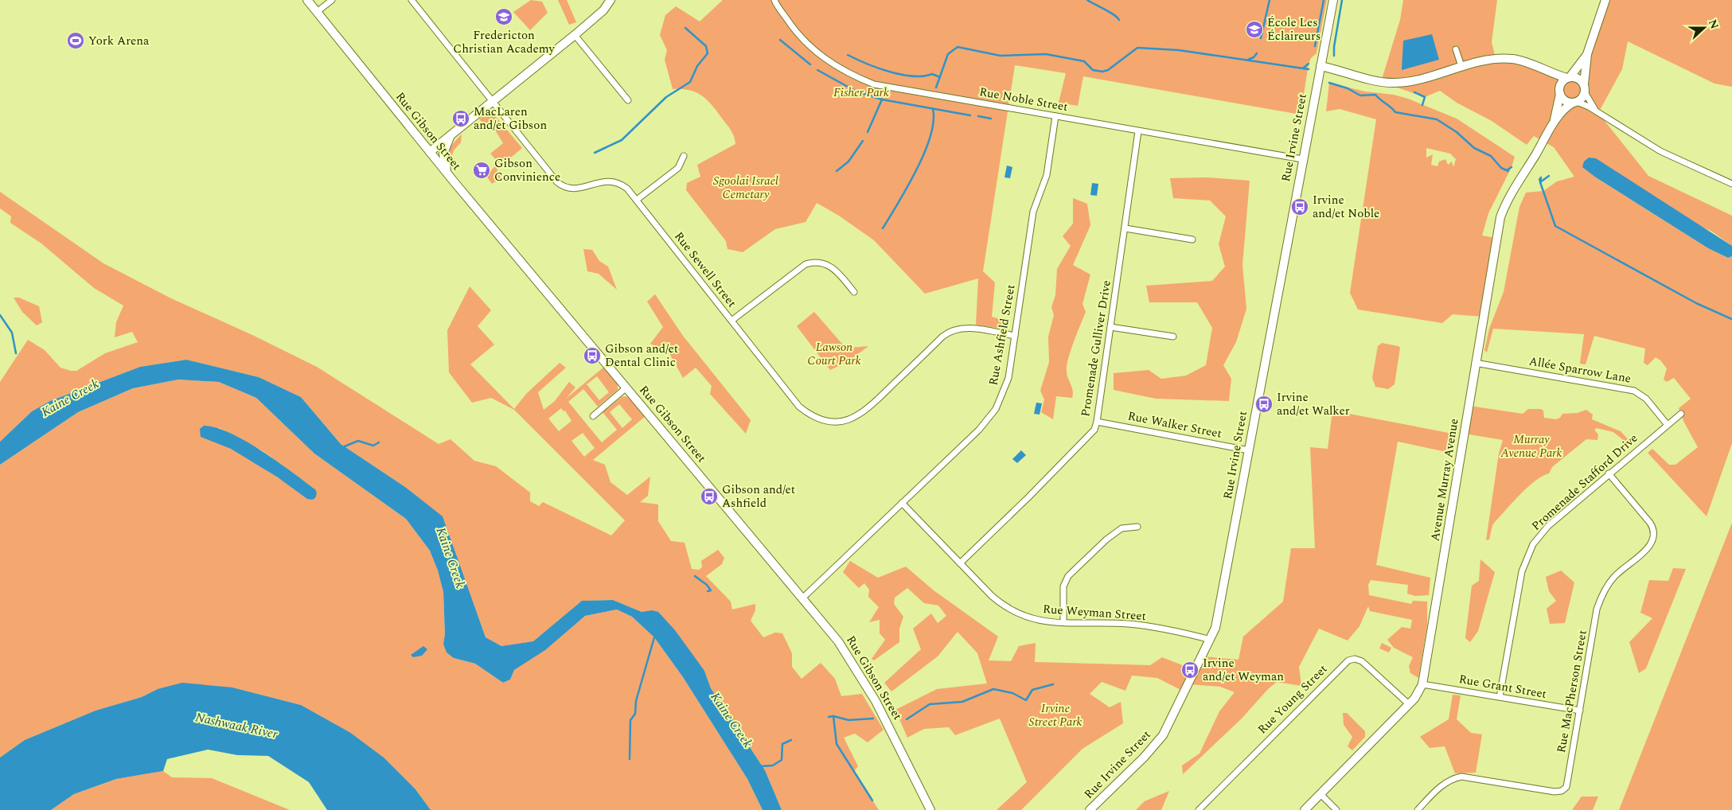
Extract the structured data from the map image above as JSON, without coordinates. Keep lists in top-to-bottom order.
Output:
{
  "streets": {
    "street": [
      "Rue Noble Street",
      "Rue Gibson Street",
      "Rue Irvine Street",
      "Rue Sewell Street",
      "Rue Ashfield Street",
      "Promenade Gulliver Drive",
      "Allée Sparrow Lane",
      "Rue Walker Street",
      "Avenue Murray Avenue",
      "Promenade Stafford Drive",
      "Rue Weyman Street",
      "Rue Grant Street",
      "Rue MacPherson Street",
      "Rue Young Street"
    ]
  },
  "crossings": [
    ["Rue Noble Street", "Rue Irvine Street"],
    ["Rue Noble Street", "Rue Ashfield Street"],
    ["Rue Noble Street", "Promenade Gulliver Drive"],
    ["Rue Gibson Street", "Rue Ashfield Street"],
    ["Rue Irvine Street", "Rue Walker Street"],
    ["Rue Irvine Street", "Rue Weyman Street"],
    ["Rue Sewell Street", "Rue Ashfield Street"],
    ["Rue Ashfield Street", "Rue Weyman Street"],
    ["Promenade Gulliver Drive", "Rue Walker Street"],
    ["Promenade Gulliver Drive", "Rue Weyman Street"],
    ["Allée Sparrow Lane", "Avenue Murray Avenue"],
    ["Allée Sparrow Lane", "Promenade Stafford Drive"],
    ["Avenue Murray Avenue", "Rue Grant Street"],
    ["Avenue Murray Avenue", "Rue Young Street"],
    ["Promenade Stafford Drive", "Rue Grant Street"],
    ["Promenade Stafford Drive", "Rue MacPherson Street"],
    ["Rue Grant Street", "Rue MacPherson Street"]
  ],
  "water": ["Kaine Creek", "Nashwaak River"],
  "parks": [
    "Fisher Park",
    "Sgoolai Israel Cemetary",
    "Lawson Court Park",
    "Murray Avenue Park",
    "Irvine Street Park"
  ],
  "places": {
    "school or university": ["Fredericton Christian Academy", "École Les Éclaireurs"],
    "sports": ["York Arena"],
    "bus stop": [
      "MacLaren and/et Gibson",
      "Irvine and/et Noble",
      "Gibson and/et Dental Clinic",
      "Irvine and/et Walker",
      "Gibson and/et Ashfield",
      "Irvine and/et Weyman"
    ],
    "supermarket": ["Gibson Convinience"]
  },
  "north": "right"
}
